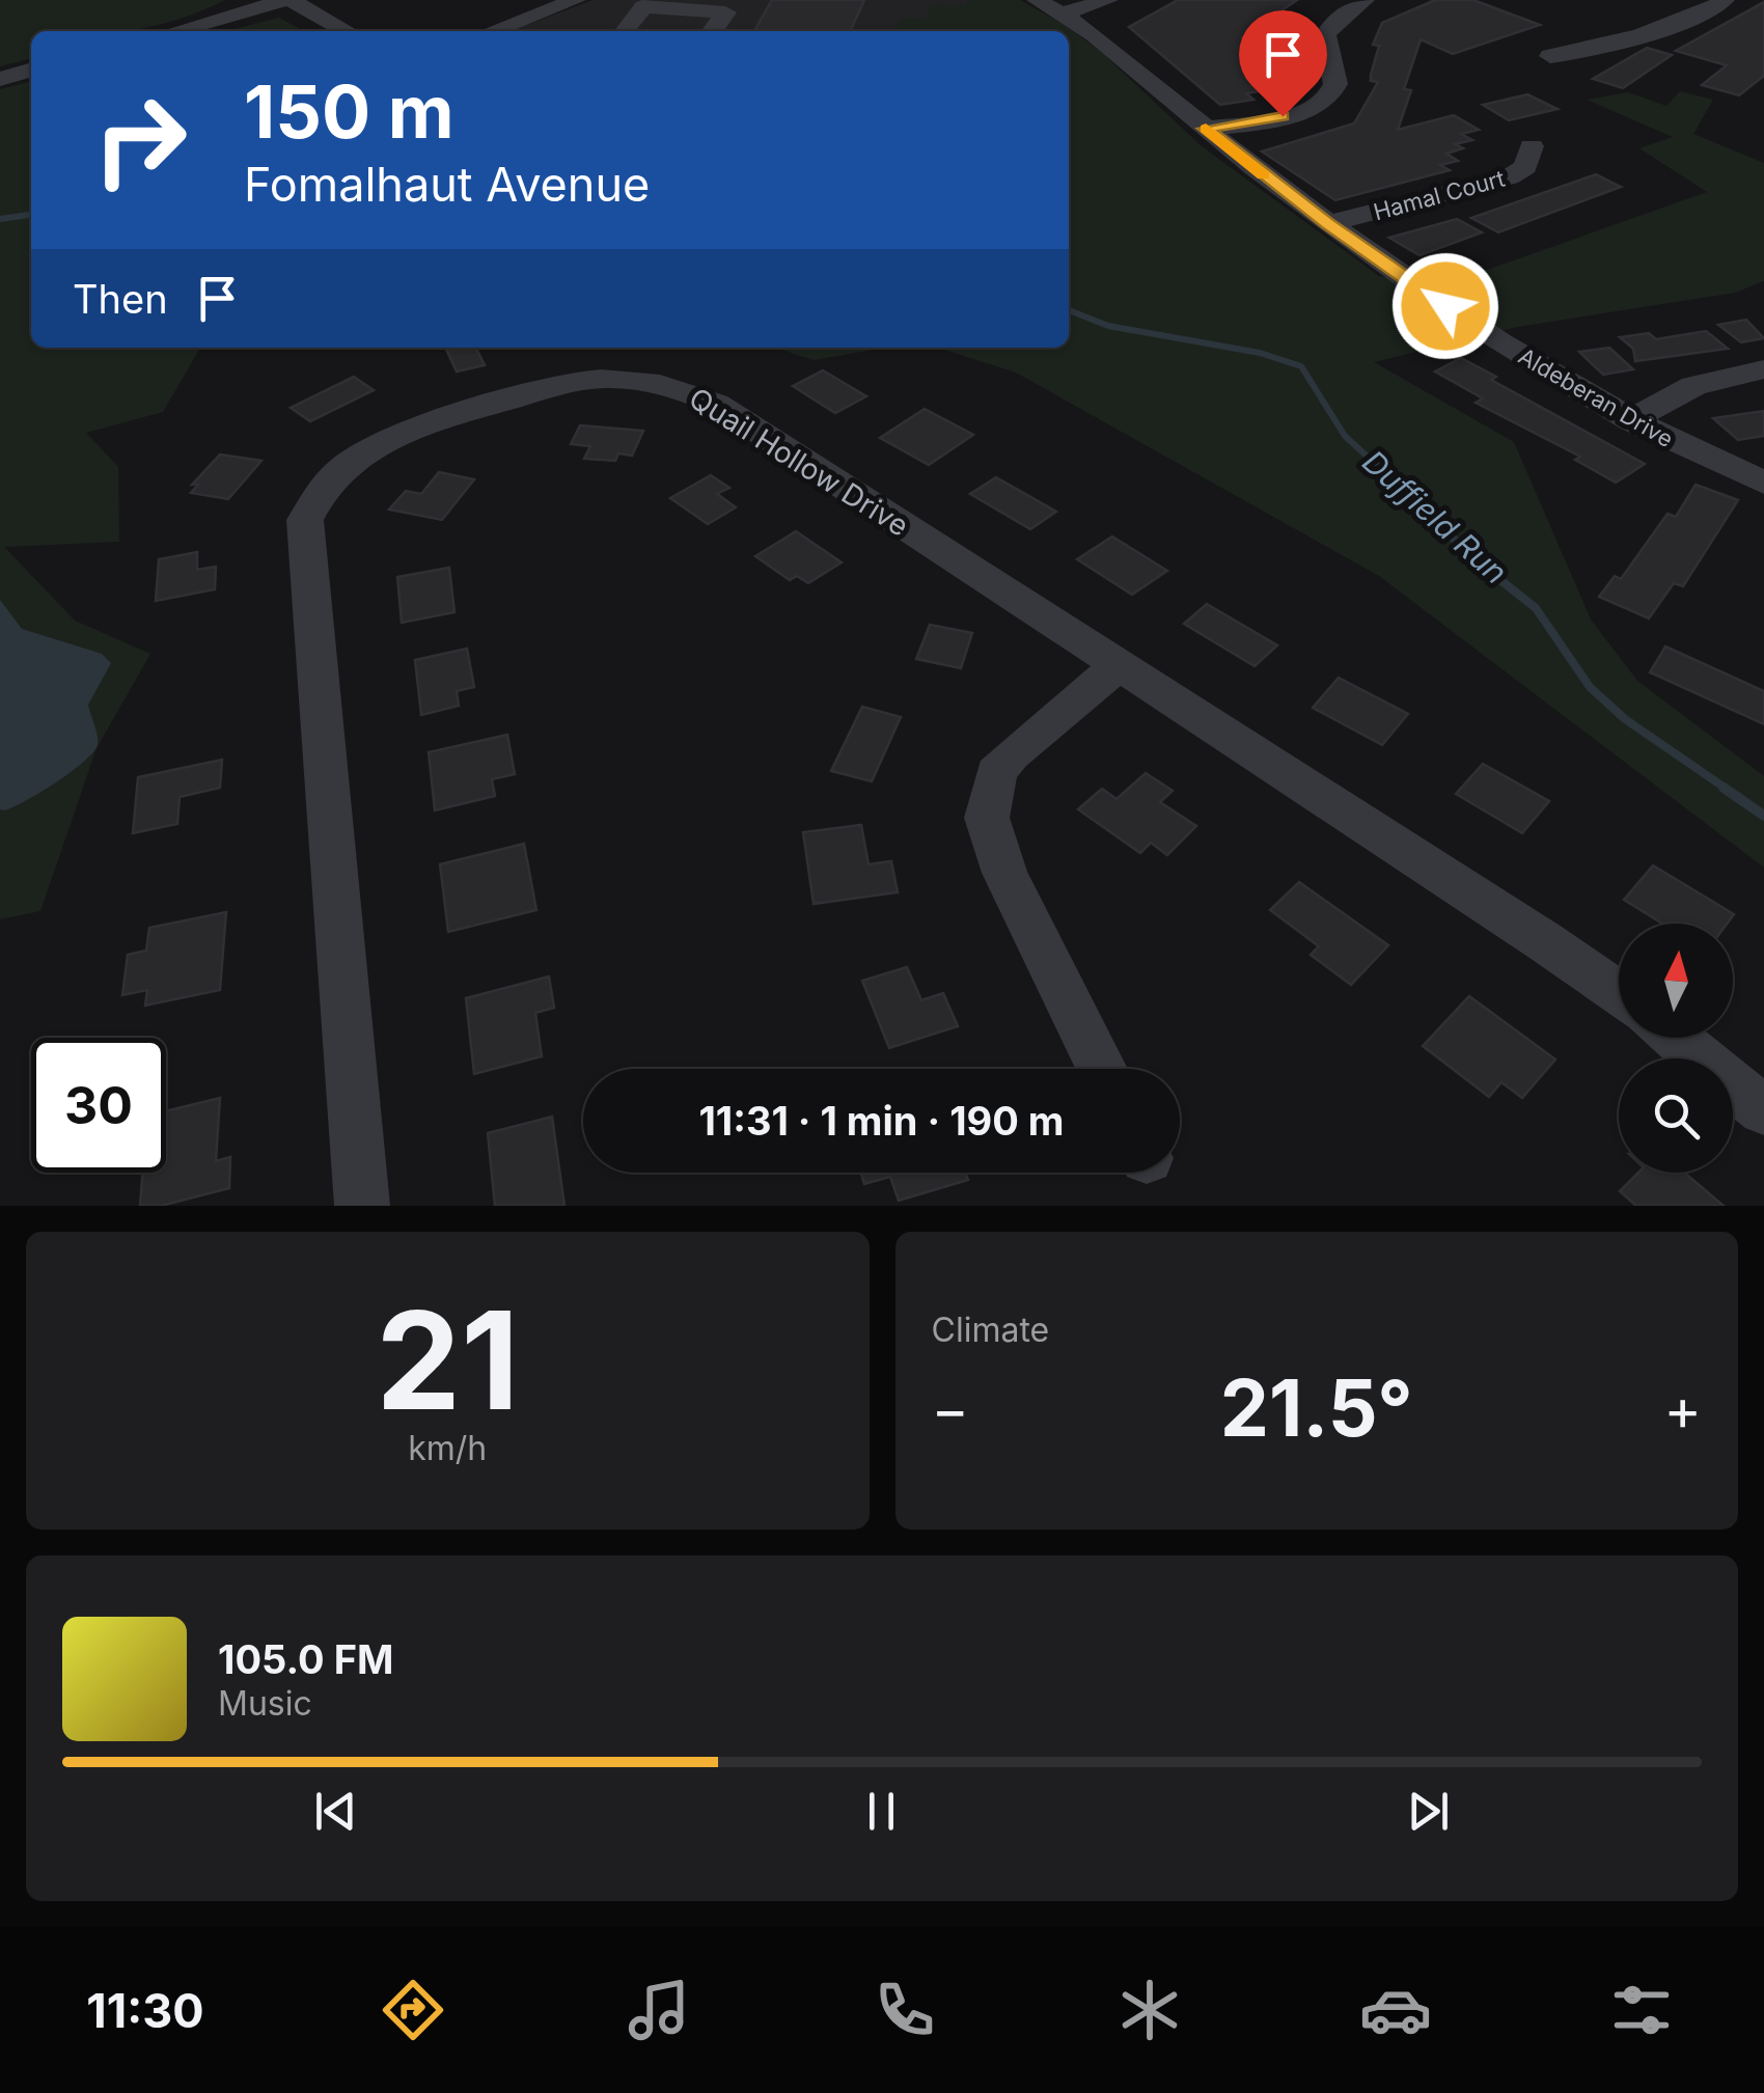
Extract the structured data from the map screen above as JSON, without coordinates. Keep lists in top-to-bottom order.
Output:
{
  "streets": {
    "street": ["Hamal Court", "Aldeberan Drive", "Quail Hollow Drive"]
  },
  "crossings": [
    ["Hamal Court", "Aldeberan Drive"]
  ],
  "water": ["Duffield Run"],
  "north": "top",
  "page": {
    "turn": ["150 m", "Fomalhaut Avenue"],
    "then": "Then",
    "limit": "30",
    "trip": "11:31 · 1 min · 190 m",
    "tile": [
      ["21", "km/h"],
      "Climate"
    ],
    "heat": ["−", "21.5°", "+"],
    "song": ["105.0 FM", "Music"],
    "tabs": "11:30"
  }
}
